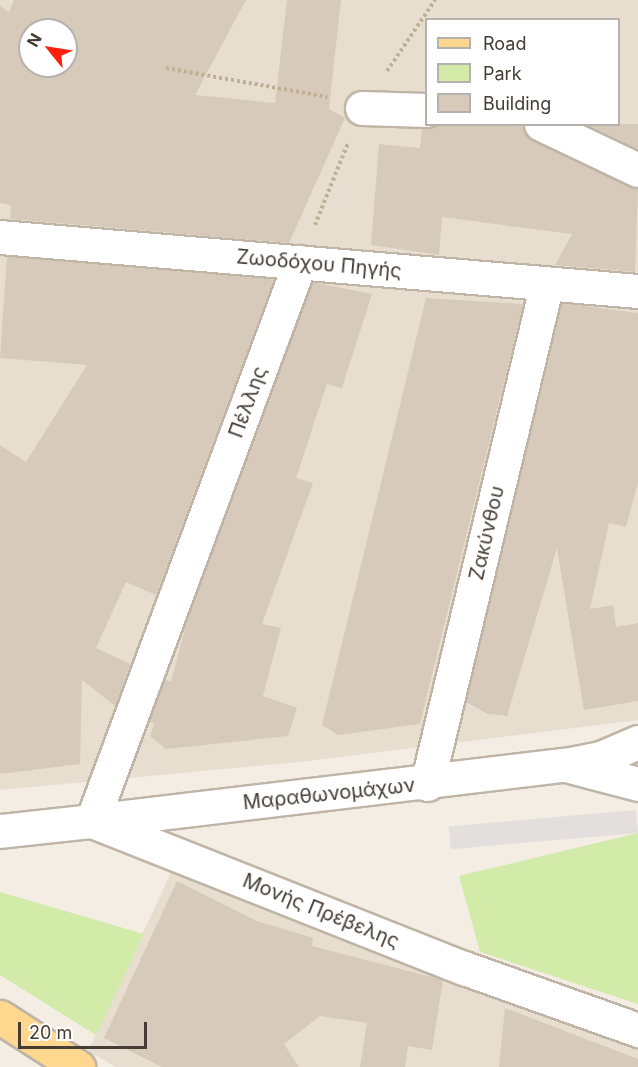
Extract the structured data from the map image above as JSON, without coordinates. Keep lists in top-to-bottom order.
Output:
{
  "streets": {
    "street": [
      "Ζωοδόχου Πηγής",
      "Πέλλης",
      "Ζακύνθου",
      "Μαραθωνομάχων",
      "Μονής Πρέβελης"
    ]
  },
  "crossings": [
    ["Ζωοδόχου Πηγής", "Πέλλης"],
    ["Ζωοδόχου Πηγής", "Ζακύνθου"],
    ["Πέλλης", "Μαραθωνομάχων"],
    ["Πέλλης", "Μονής Πρέβελης"],
    ["Ζακύνθου", "Μαραθωνομάχων"],
    ["Μαραθωνομάχων", "Μονής Πρέβελης"]
  ],
  "legend": ["Road", "Park", "Building"],
  "scale_bar": "20 m",
  "north": "top left"
}
